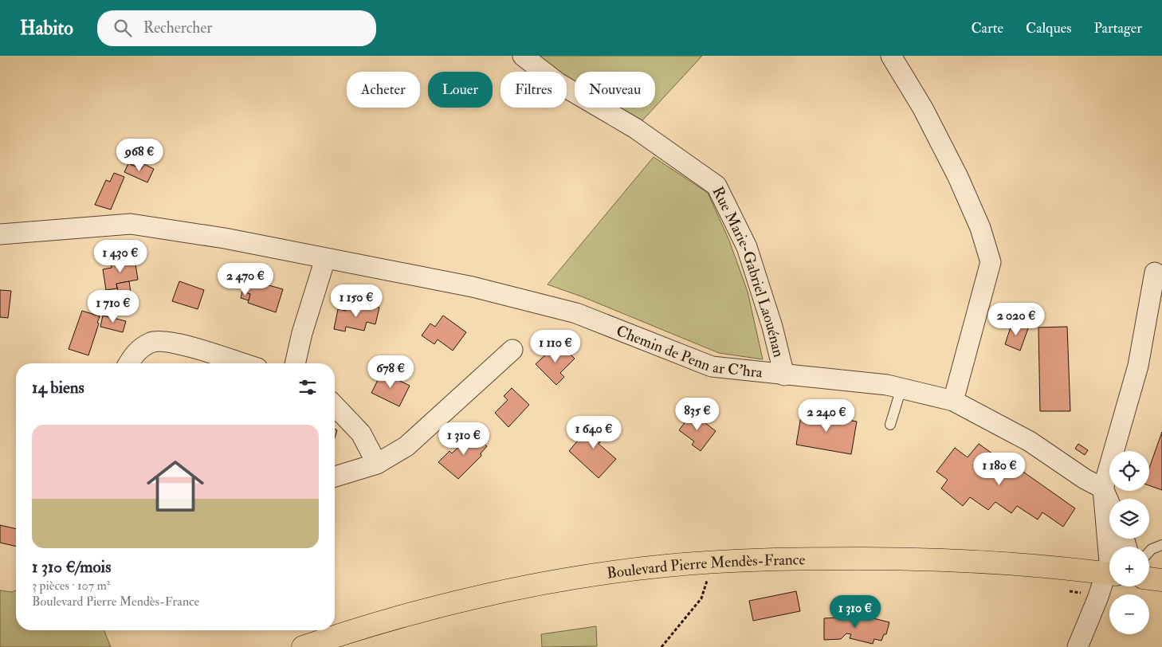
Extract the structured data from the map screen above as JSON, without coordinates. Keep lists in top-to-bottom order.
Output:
{
  "streets": {
    "main road": ["Boulevard Pierre Mendès-France"],
    "street": ["Rue Marie-Gabriel Laouénan", "Chemin de Penn ar C'hra"]
  },
  "crossings": [
    ["Rue Marie-Gabriel Laouénan", "Chemin de Penn ar C'hra"]
  ],
  "page": {
    "header": "Habito",
    "search": "Rechercher",
    "nav": ["Carte", "Calques", "Partager"],
    "chip": [
      "Acheter",
      "Louer",
      "Filtres",
      "Nouveau"
    ],
    "price": [
      "968 €",
      "1 430 €",
      "2 470 €",
      "1 150 €",
      "1 710 €",
      "2 020 €",
      "1 110 €",
      "678 €",
      "835 €",
      "2 240 €",
      "1 640 €",
      "1 310 €",
      "1 180 €",
      "1 310 €"
    ],
    "heading": "14 biens",
    "list": [
      {
        "name": "1 310 €/mois",
        "note": "3 pièces · 107 m² · Boulevard Pierre Mendès-France"
      }
    ],
    "map_buttons": ["+", "−"]
  }
}
